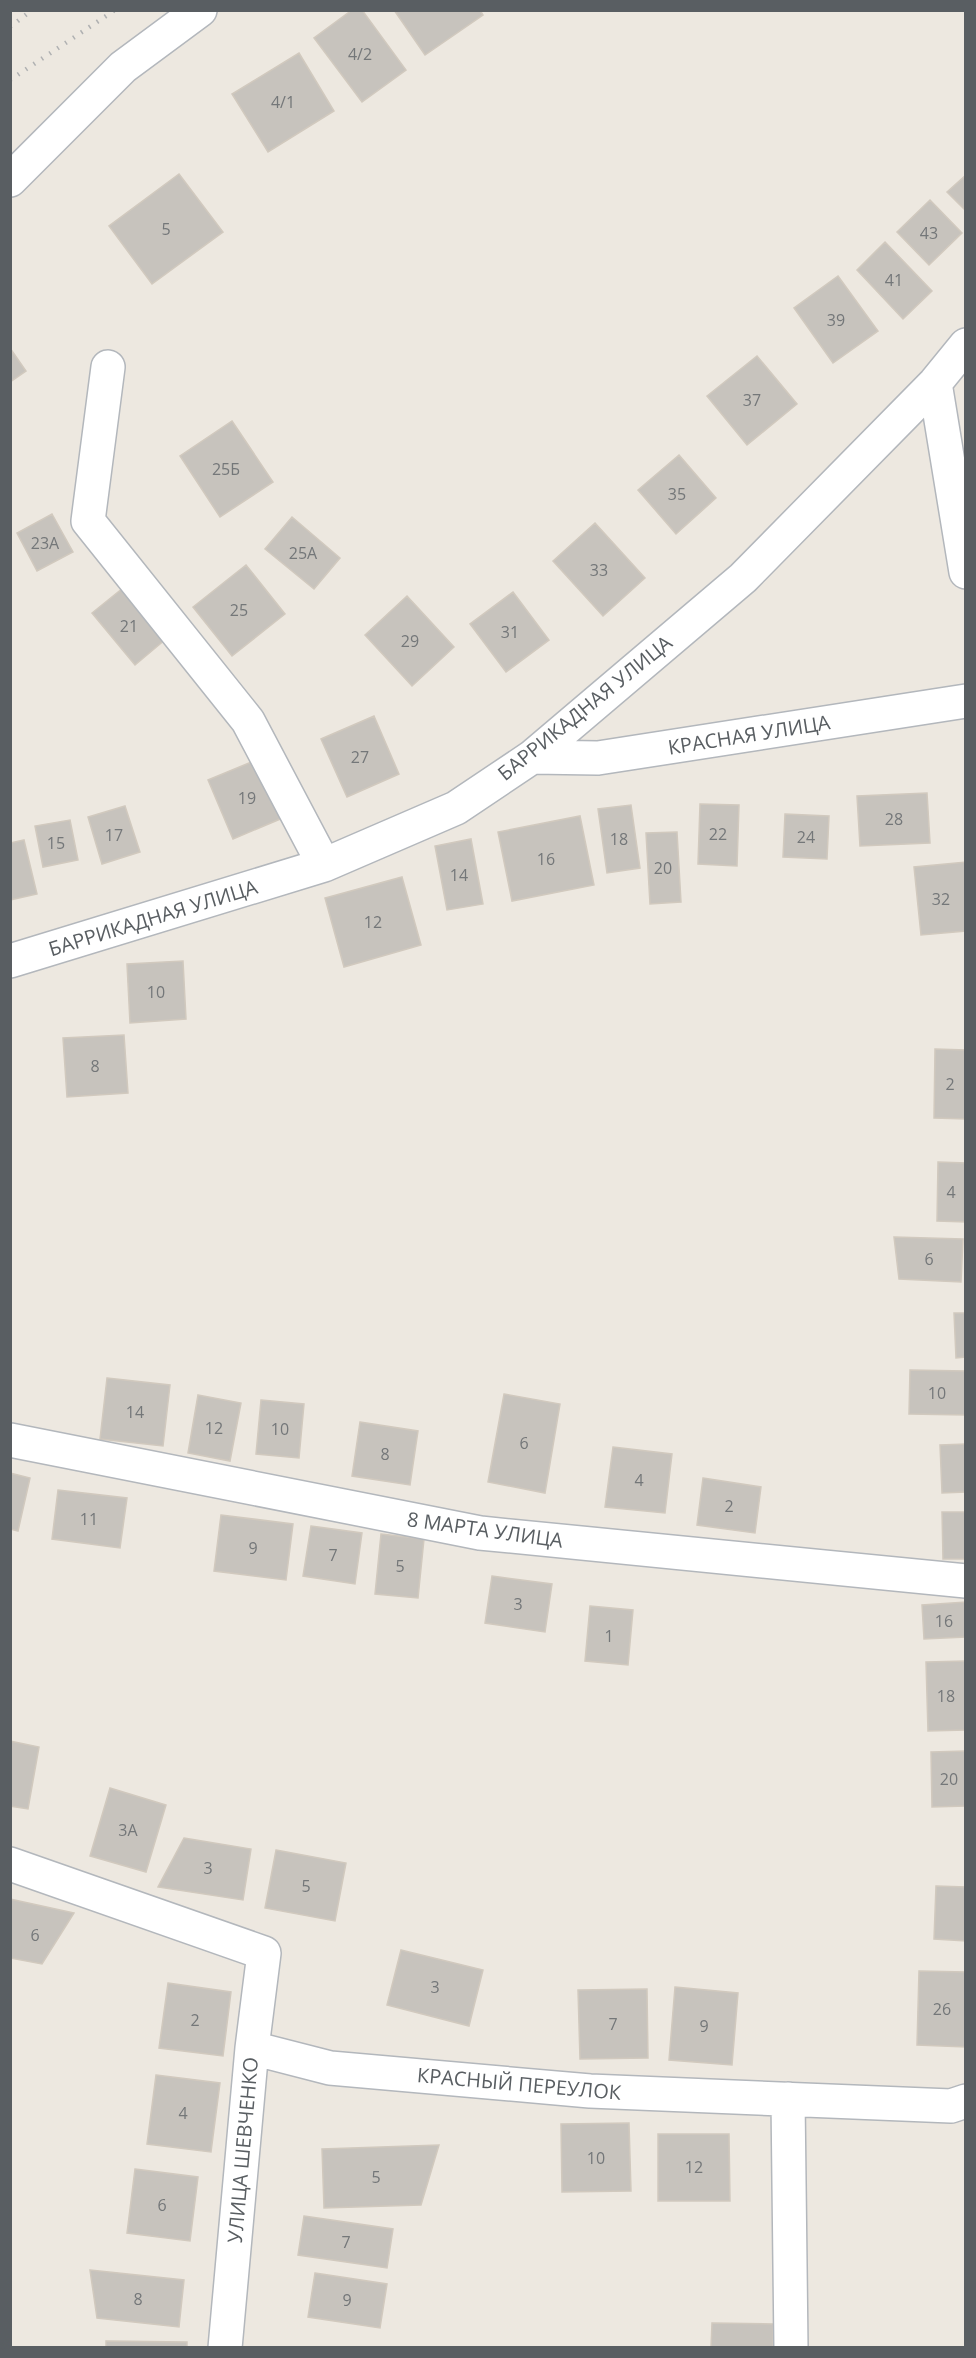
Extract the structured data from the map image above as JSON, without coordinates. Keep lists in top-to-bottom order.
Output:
{
  "streets": {
    "street": [
      "БАРРИКАДНАЯ УЛИЦА",
      "КРАСНАЯ УЛИЦА",
      "8 МАРТА УЛИЦА",
      "КРАСНЫЙ ПЕРЕУЛОК",
      "УЛИЦА ШЕВЧЕНКО"
    ]
  },
  "crossings": [
    ["БАРРИКАДНАЯ УЛИЦА", "КРАСНАЯ УЛИЦА"],
    ["КРАСНЫЙ ПЕРЕУЛОК", "УЛИЦА ШЕВЧЕНКО"]
  ],
  "house_numbers": [
    "4/2",
    "4/1",
    "5",
    "43",
    "41",
    "39",
    "37",
    "25Б",
    "35",
    "23А",
    "25А",
    "33",
    "25",
    "21",
    "31",
    "29",
    "27",
    "19",
    "28",
    "22",
    "17",
    "24",
    "18",
    "15",
    "16",
    "20",
    "14",
    "32",
    "12",
    "10",
    "8",
    "2",
    "4",
    "6",
    "10",
    "14",
    "12",
    "10",
    "6",
    "8",
    "4",
    "2",
    "11",
    "9",
    "7",
    "5",
    "3",
    "16",
    "1",
    "18",
    "20",
    "3А",
    "3",
    "5",
    "6",
    "3",
    "26",
    "2",
    "7",
    "9",
    "4",
    "10",
    "12",
    "5",
    "6",
    "7",
    "8",
    "9"
  ]
}
